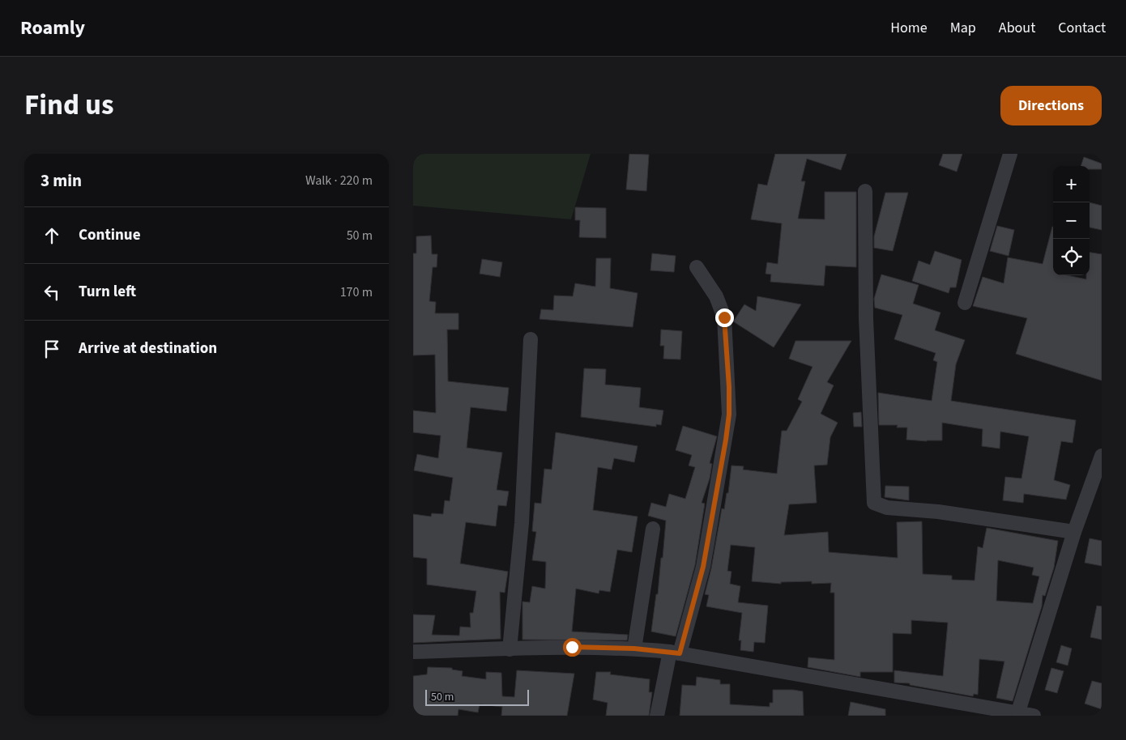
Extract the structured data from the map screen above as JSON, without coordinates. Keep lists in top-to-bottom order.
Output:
{
  "scale_bar": "50 m",
  "page": {
    "header": "Roamly",
    "nav": [
      "Home",
      "Map",
      "About",
      "Contact"
    ],
    "title": "Find us",
    "buttons": "Directions",
    "heading": ["3 min", "Walk · 220 m"],
    "map_buttons": ["+", "−"],
    "list": [
      ["Continue", "50 m"],
      ["Turn left", "170 m"],
      "Arrive at destination"
    ],
    "scale": "50 m"
  }
}
